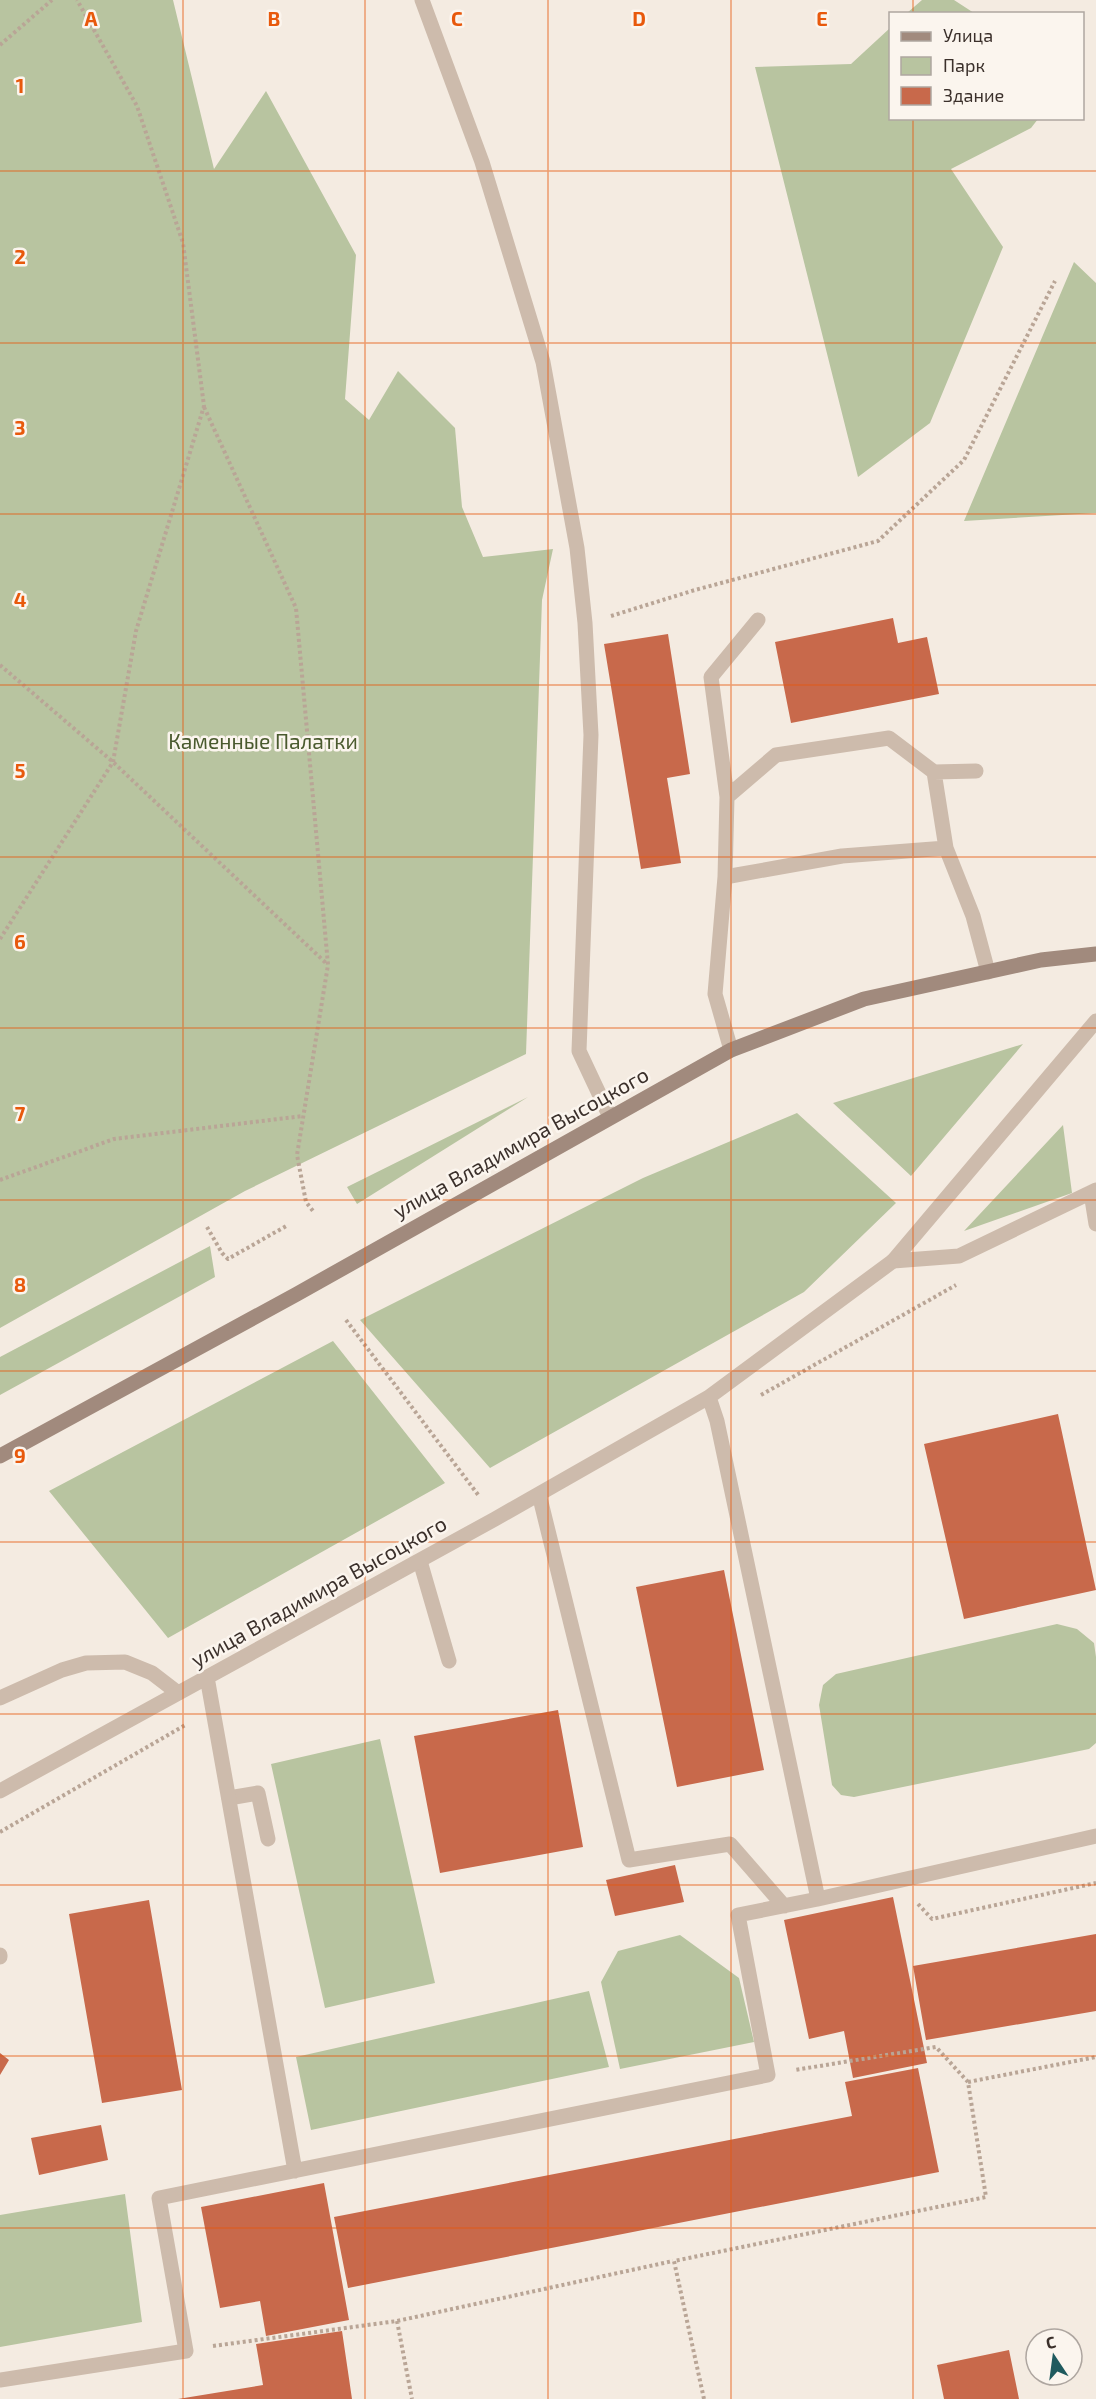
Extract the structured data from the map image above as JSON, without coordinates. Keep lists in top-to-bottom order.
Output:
{
  "streets": {
    "main road": ["улица Владимира Высоцкого"]
  },
  "parks": ["Каменные Палатки"],
  "legend": ["Улица", "Парк", "Здание"],
  "north": "top",
  "grid": {
    "columns": [
      "A",
      "B",
      "C",
      "D",
      "E"
    ],
    "rows": [
      "1",
      "2",
      "3",
      "4",
      "5",
      "6",
      "7",
      "8",
      "9"
    ]
  }
}
